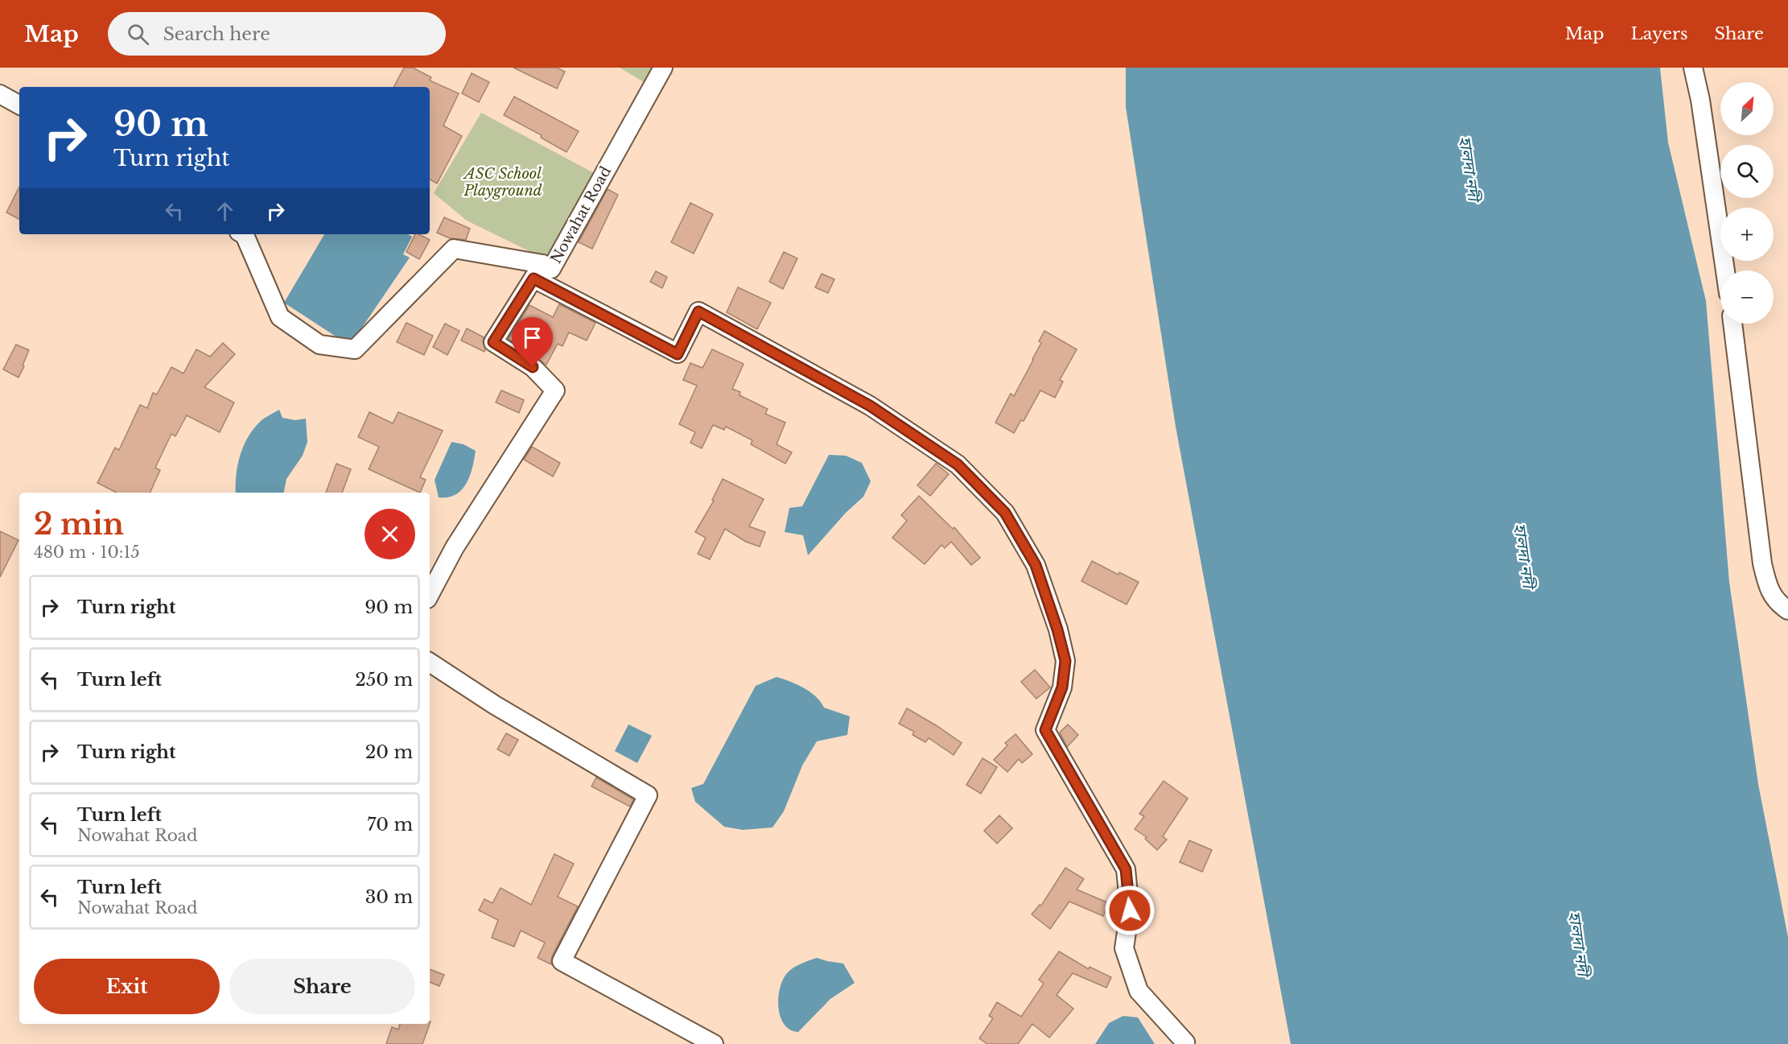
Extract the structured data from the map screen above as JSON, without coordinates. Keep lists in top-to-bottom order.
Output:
{
  "streets": {
    "street": ["Nowahat Road"]
  },
  "water": ["হালদা নদী"],
  "parks": ["ASC School Playground"],
  "north": "top right",
  "page": {
    "header": "Map",
    "search": "Search here",
    "nav": ["Map", "Layers", "Share"],
    "map_buttons": ["+", "−"],
    "turn": ["90 m", "Turn right"],
    "heading": ["2 min", "480 m · 10:15"],
    "list": [
      {
        "name": "Turn right",
        "value": "90 m"
      },
      {
        "name": "Turn left",
        "value": "250 m"
      },
      {
        "name": "Turn right",
        "value": "20 m"
      },
      {
        "name": "Turn left",
        "note": "Nowahat Road",
        "value": "70 m"
      },
      {
        "name": "Turn left",
        "note": "Nowahat Road",
        "value": "30 m"
      }
    ],
    "buttons": ["Exit", "Share"]
  }
}
